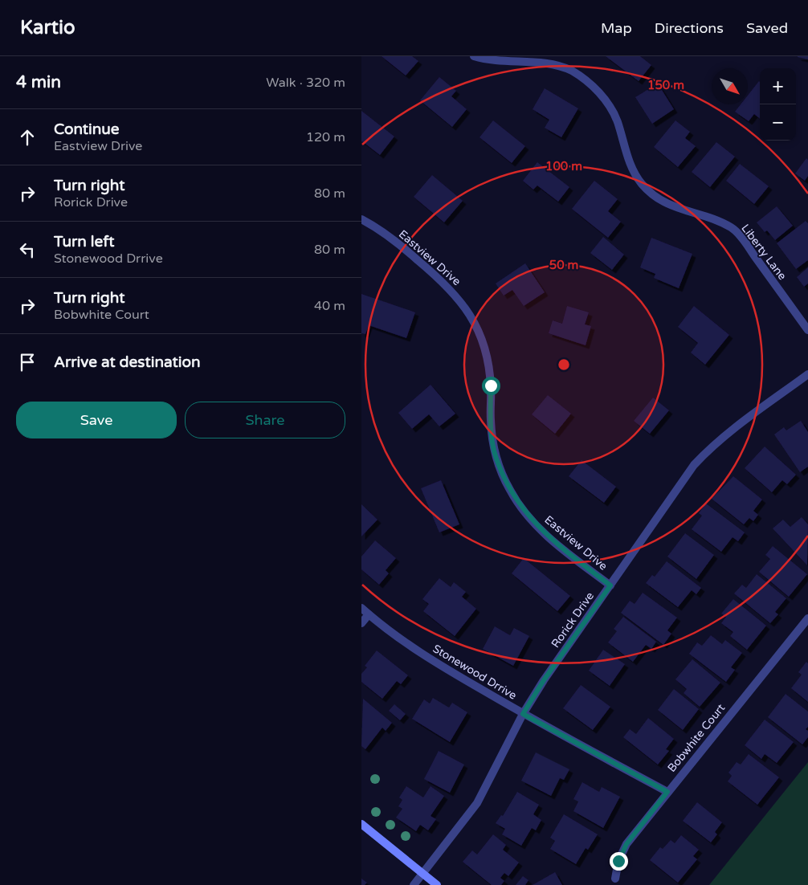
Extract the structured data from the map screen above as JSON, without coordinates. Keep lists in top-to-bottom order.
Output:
{
  "streets": {
    "street": [
      "Liberty Lane",
      "Eastview Drive",
      "Rorick Drive",
      "Stonewood Drrive",
      "Bobwhite Court"
    ]
  },
  "crossings": [
    ["Eastview Drive", "Rorick Drive"],
    ["Rorick Drive", "Stonewood Drrive"],
    ["Stonewood Drrive", "Bobwhite Court"]
  ],
  "north": "bottom right",
  "page": {
    "header": "Kartio",
    "nav": ["Map", "Directions", "Saved"],
    "heading": ["4 min", "Walk · 320 m"],
    "map_buttons": ["+", "−"],
    "list": [
      ["Continue", "Eastview Drive", "120 m"],
      ["Turn right", "Rorick Drive", "80 m"],
      ["Turn left", "Stonewood Drrive", "80 m"],
      ["Turn right", "Bobwhite Court", "40 m"],
      "Arrive at destination"
    ],
    "buttons": ["Save", "Share"]
  },
  "rings": ["150 m", "100 m", "50 m"]
}
